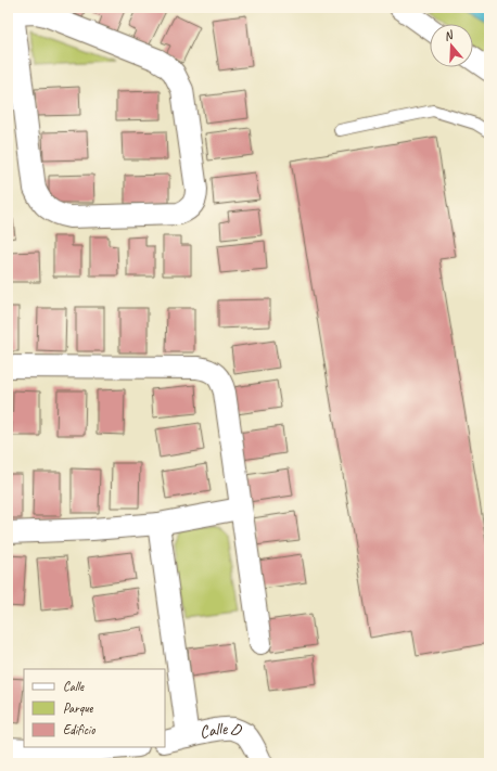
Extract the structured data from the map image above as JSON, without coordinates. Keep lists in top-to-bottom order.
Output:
{
  "streets": {
    "street": ["Calle D"]
  },
  "legend": ["Calle", "Parque", "Edificio"],
  "north": "top"
}
